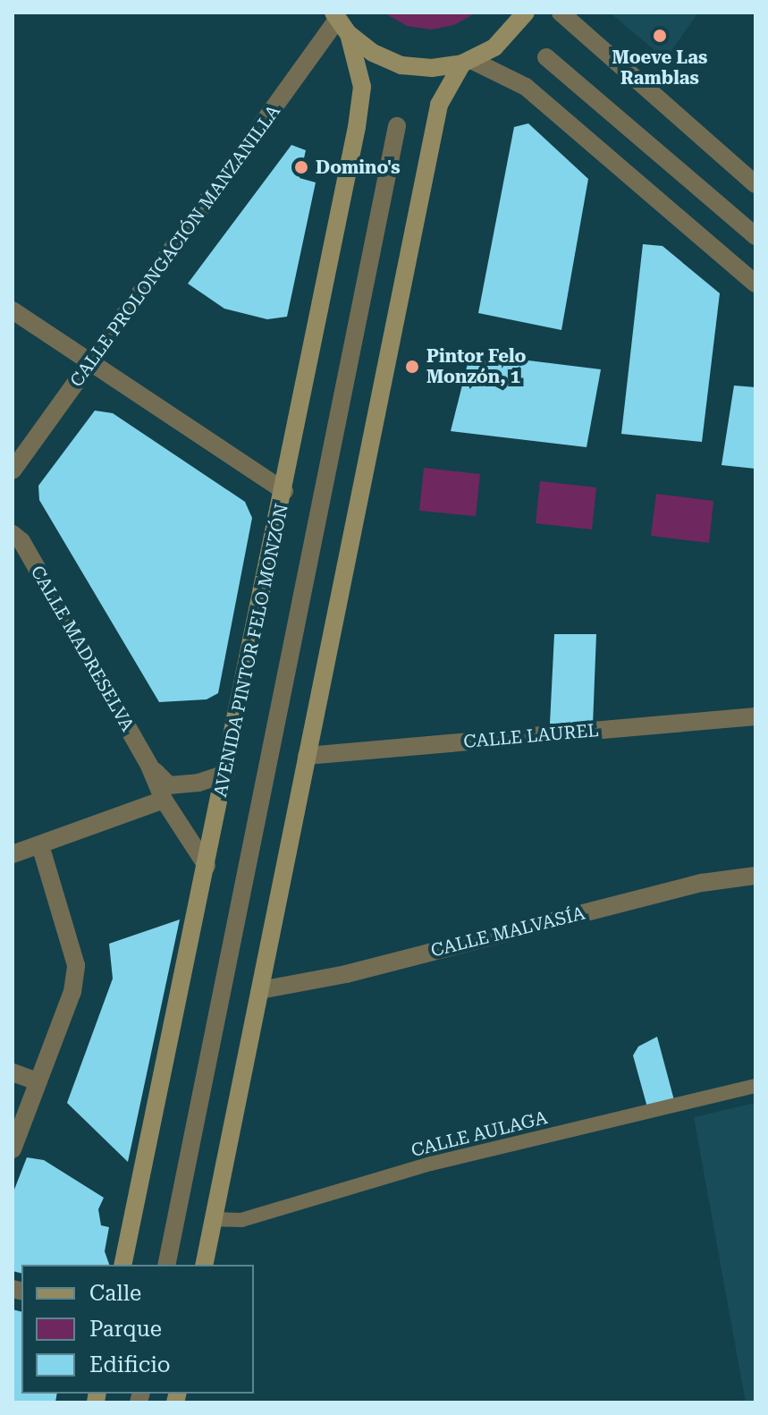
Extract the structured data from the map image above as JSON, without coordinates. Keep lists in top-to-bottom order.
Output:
{
  "streets": {
    "street": [
      "CALLE PROLONGACIÓN MANZANILLA",
      "CALLE MADRESELVA",
      "AVENIDA PINTOR FELO MONZÓN",
      "CALLE LAUREL",
      "CALLE MALVASÍA"
    ],
    "lane": ["CALLE AULAGA"]
  },
  "crossings": [
    ["CALLE PROLONGACIÓN MANZANILLA", "AVENIDA PINTOR FELO MONZÓN"],
    ["CALLE MADRESELVA", "AVENIDA PINTOR FELO MONZÓN"]
  ],
  "places": ["Moeve Las Ramblas", "Domino's", "Pintor Felo Monzón, 1"],
  "legend": ["Calle", "Parque", "Edificio"]
}
